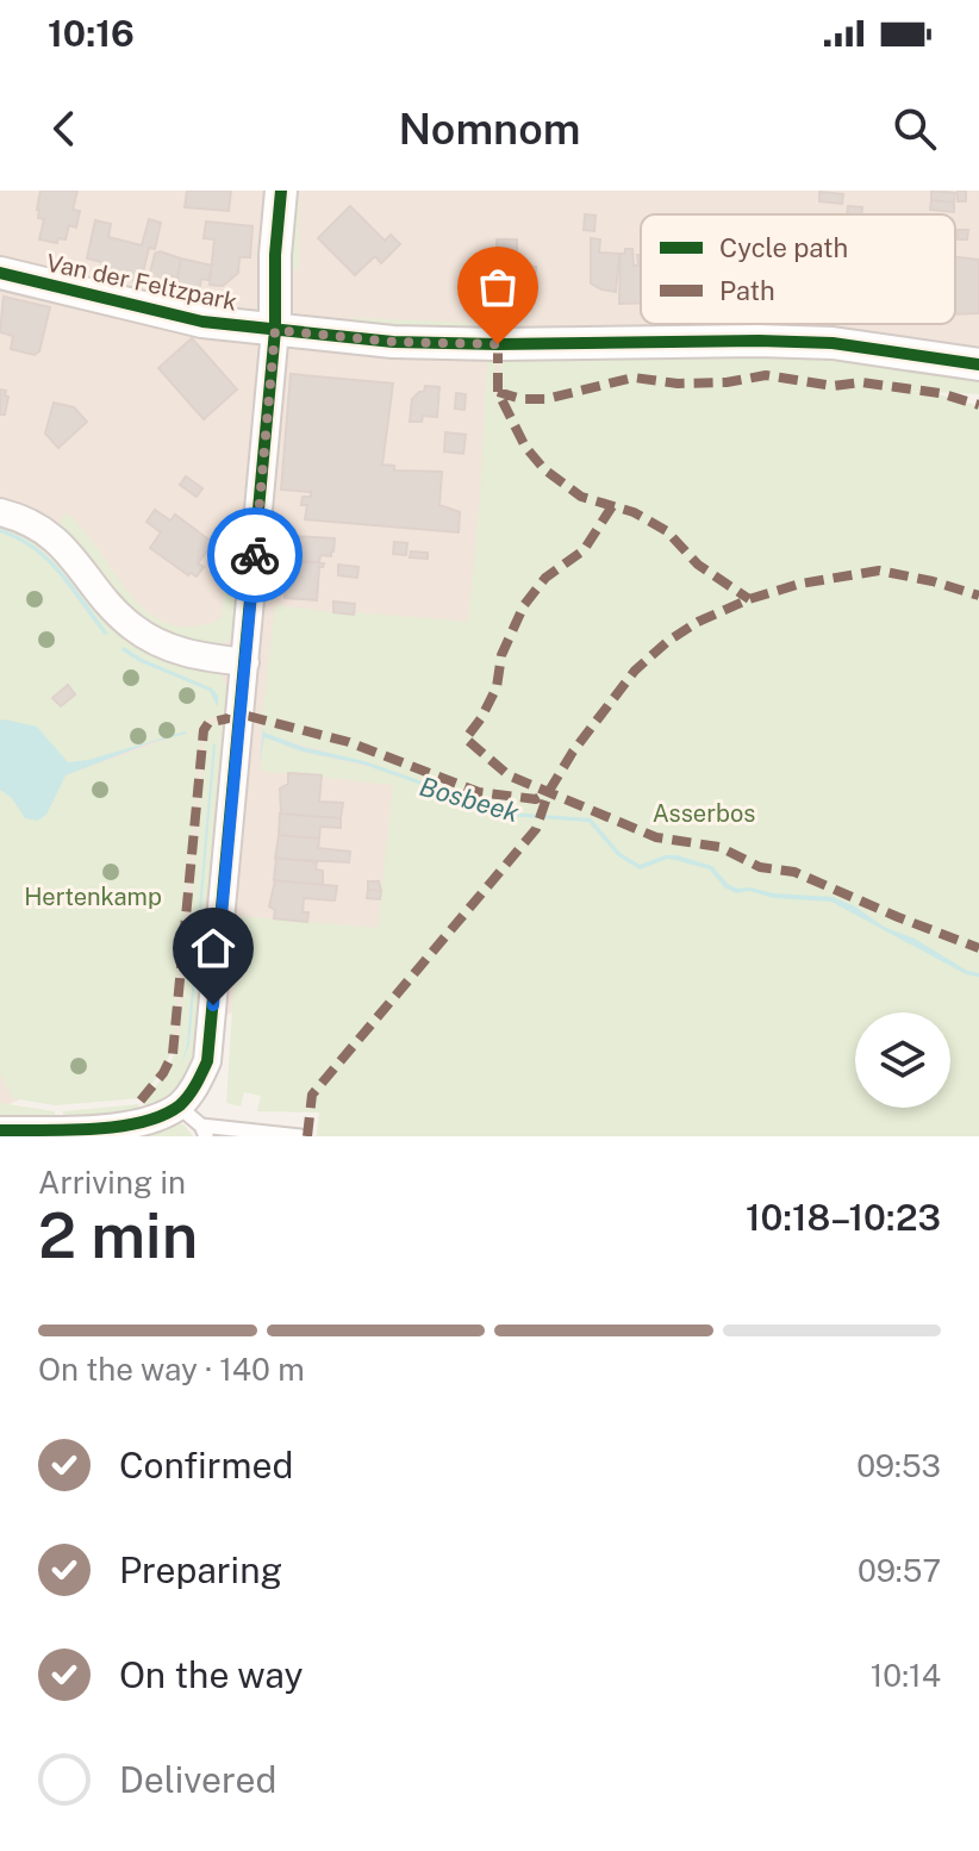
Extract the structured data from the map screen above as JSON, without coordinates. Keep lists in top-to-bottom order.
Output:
{
  "streets": {
    "street": ["Van der Feltzpark"]
  },
  "water": ["Bosbeek"],
  "parks": ["Asserbos", "Hertenkamp"],
  "legend": ["Cycle path", "Path"],
  "page": {
    "status": "10:16",
    "header": "Nomnom",
    "heading": ["2 min", "Arriving in", "10:18–10:23"],
    "bar": "On the way · 140 m",
    "list": [
      ["Confirmed", "09:53"],
      ["Preparing", "09:57"],
      ["On the way", "10:14"],
      "Delivered"
    ]
  }
}
